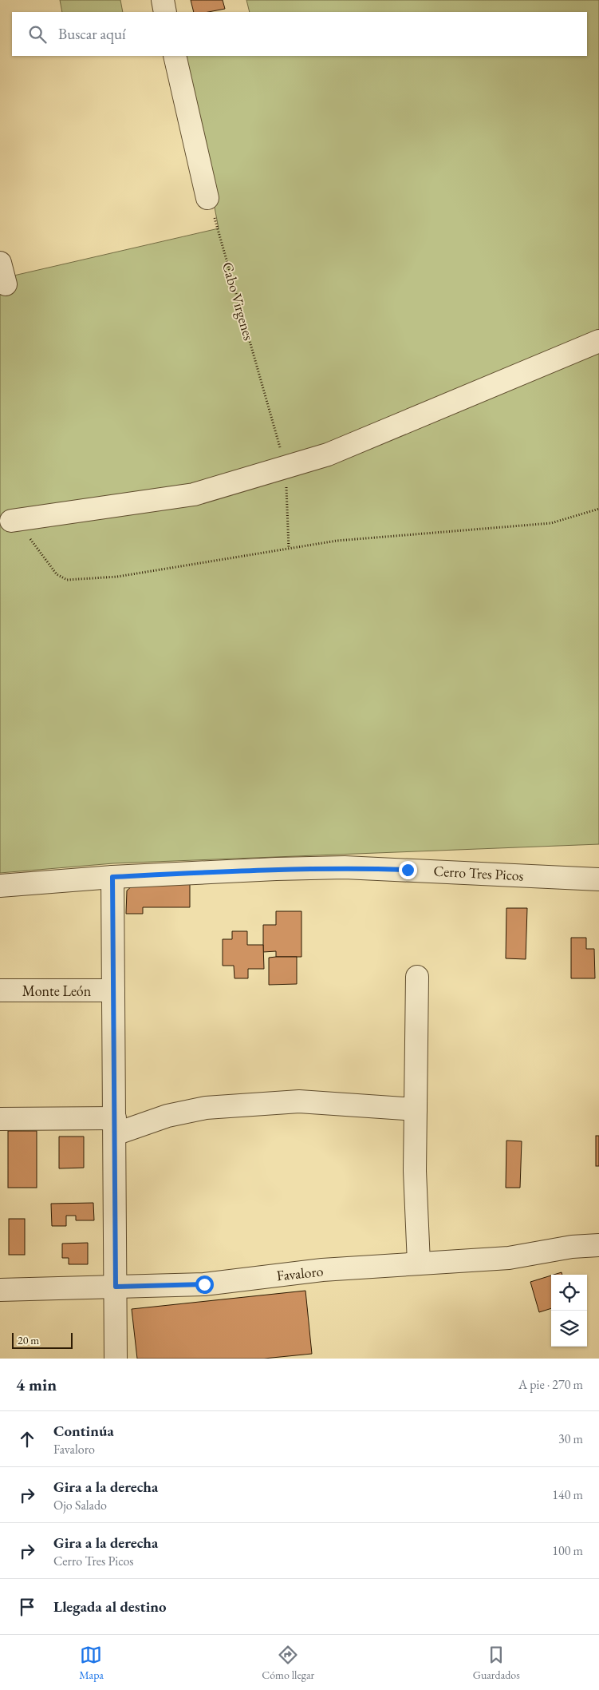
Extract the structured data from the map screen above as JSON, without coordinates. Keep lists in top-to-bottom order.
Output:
{
  "streets": {
    "street": ["Cerro Tres Picos", "Monte León", "Favaloro"],
    "path": ["Cabo Virgenes"]
  },
  "scale_bar": "20 m",
  "page": {
    "search": "Buscar aquí",
    "scale": "20 m",
    "heading": ["4 min", "A pie · 270 m"],
    "list": [
      ["Continúa", "Favaloro", "30 m"],
      ["Gira a la derecha", "Ojo Salado", "140 m"],
      ["Gira a la derecha", "Cerro Tres Picos", "100 m"],
      "Llegada al destino"
    ],
    "nav": ["Mapa", "Cómo llegar", "Guardados"]
  }
}
